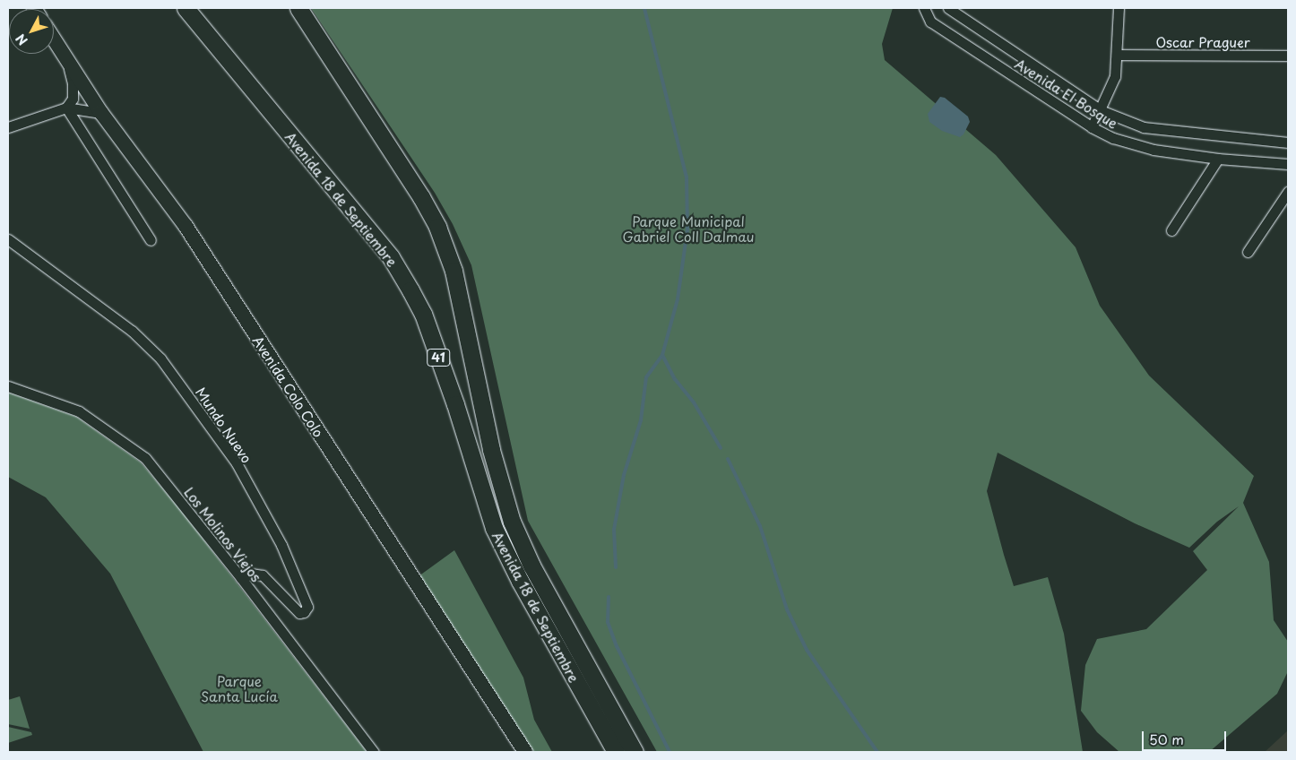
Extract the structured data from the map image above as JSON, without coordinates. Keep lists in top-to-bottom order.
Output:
{
  "streets": {
    "main road": ["Avenida 18 de Septiembre", "41"],
    "street": [
      "Oscar Praguer",
      "Avenida El Bosque",
      "Avenida Colo Colo",
      "Mundo Nuevo",
      "Los Molinos Viejos"
    ]
  },
  "crossings": [
    ["Mundo Nuevo", "Los Molinos Viejos"]
  ],
  "parks": ["Parque Municipal Gabriel Coll Dalmau", "Parque Santa Lucía"],
  "scale_bar": "50 m",
  "north": "bottom left"
}
